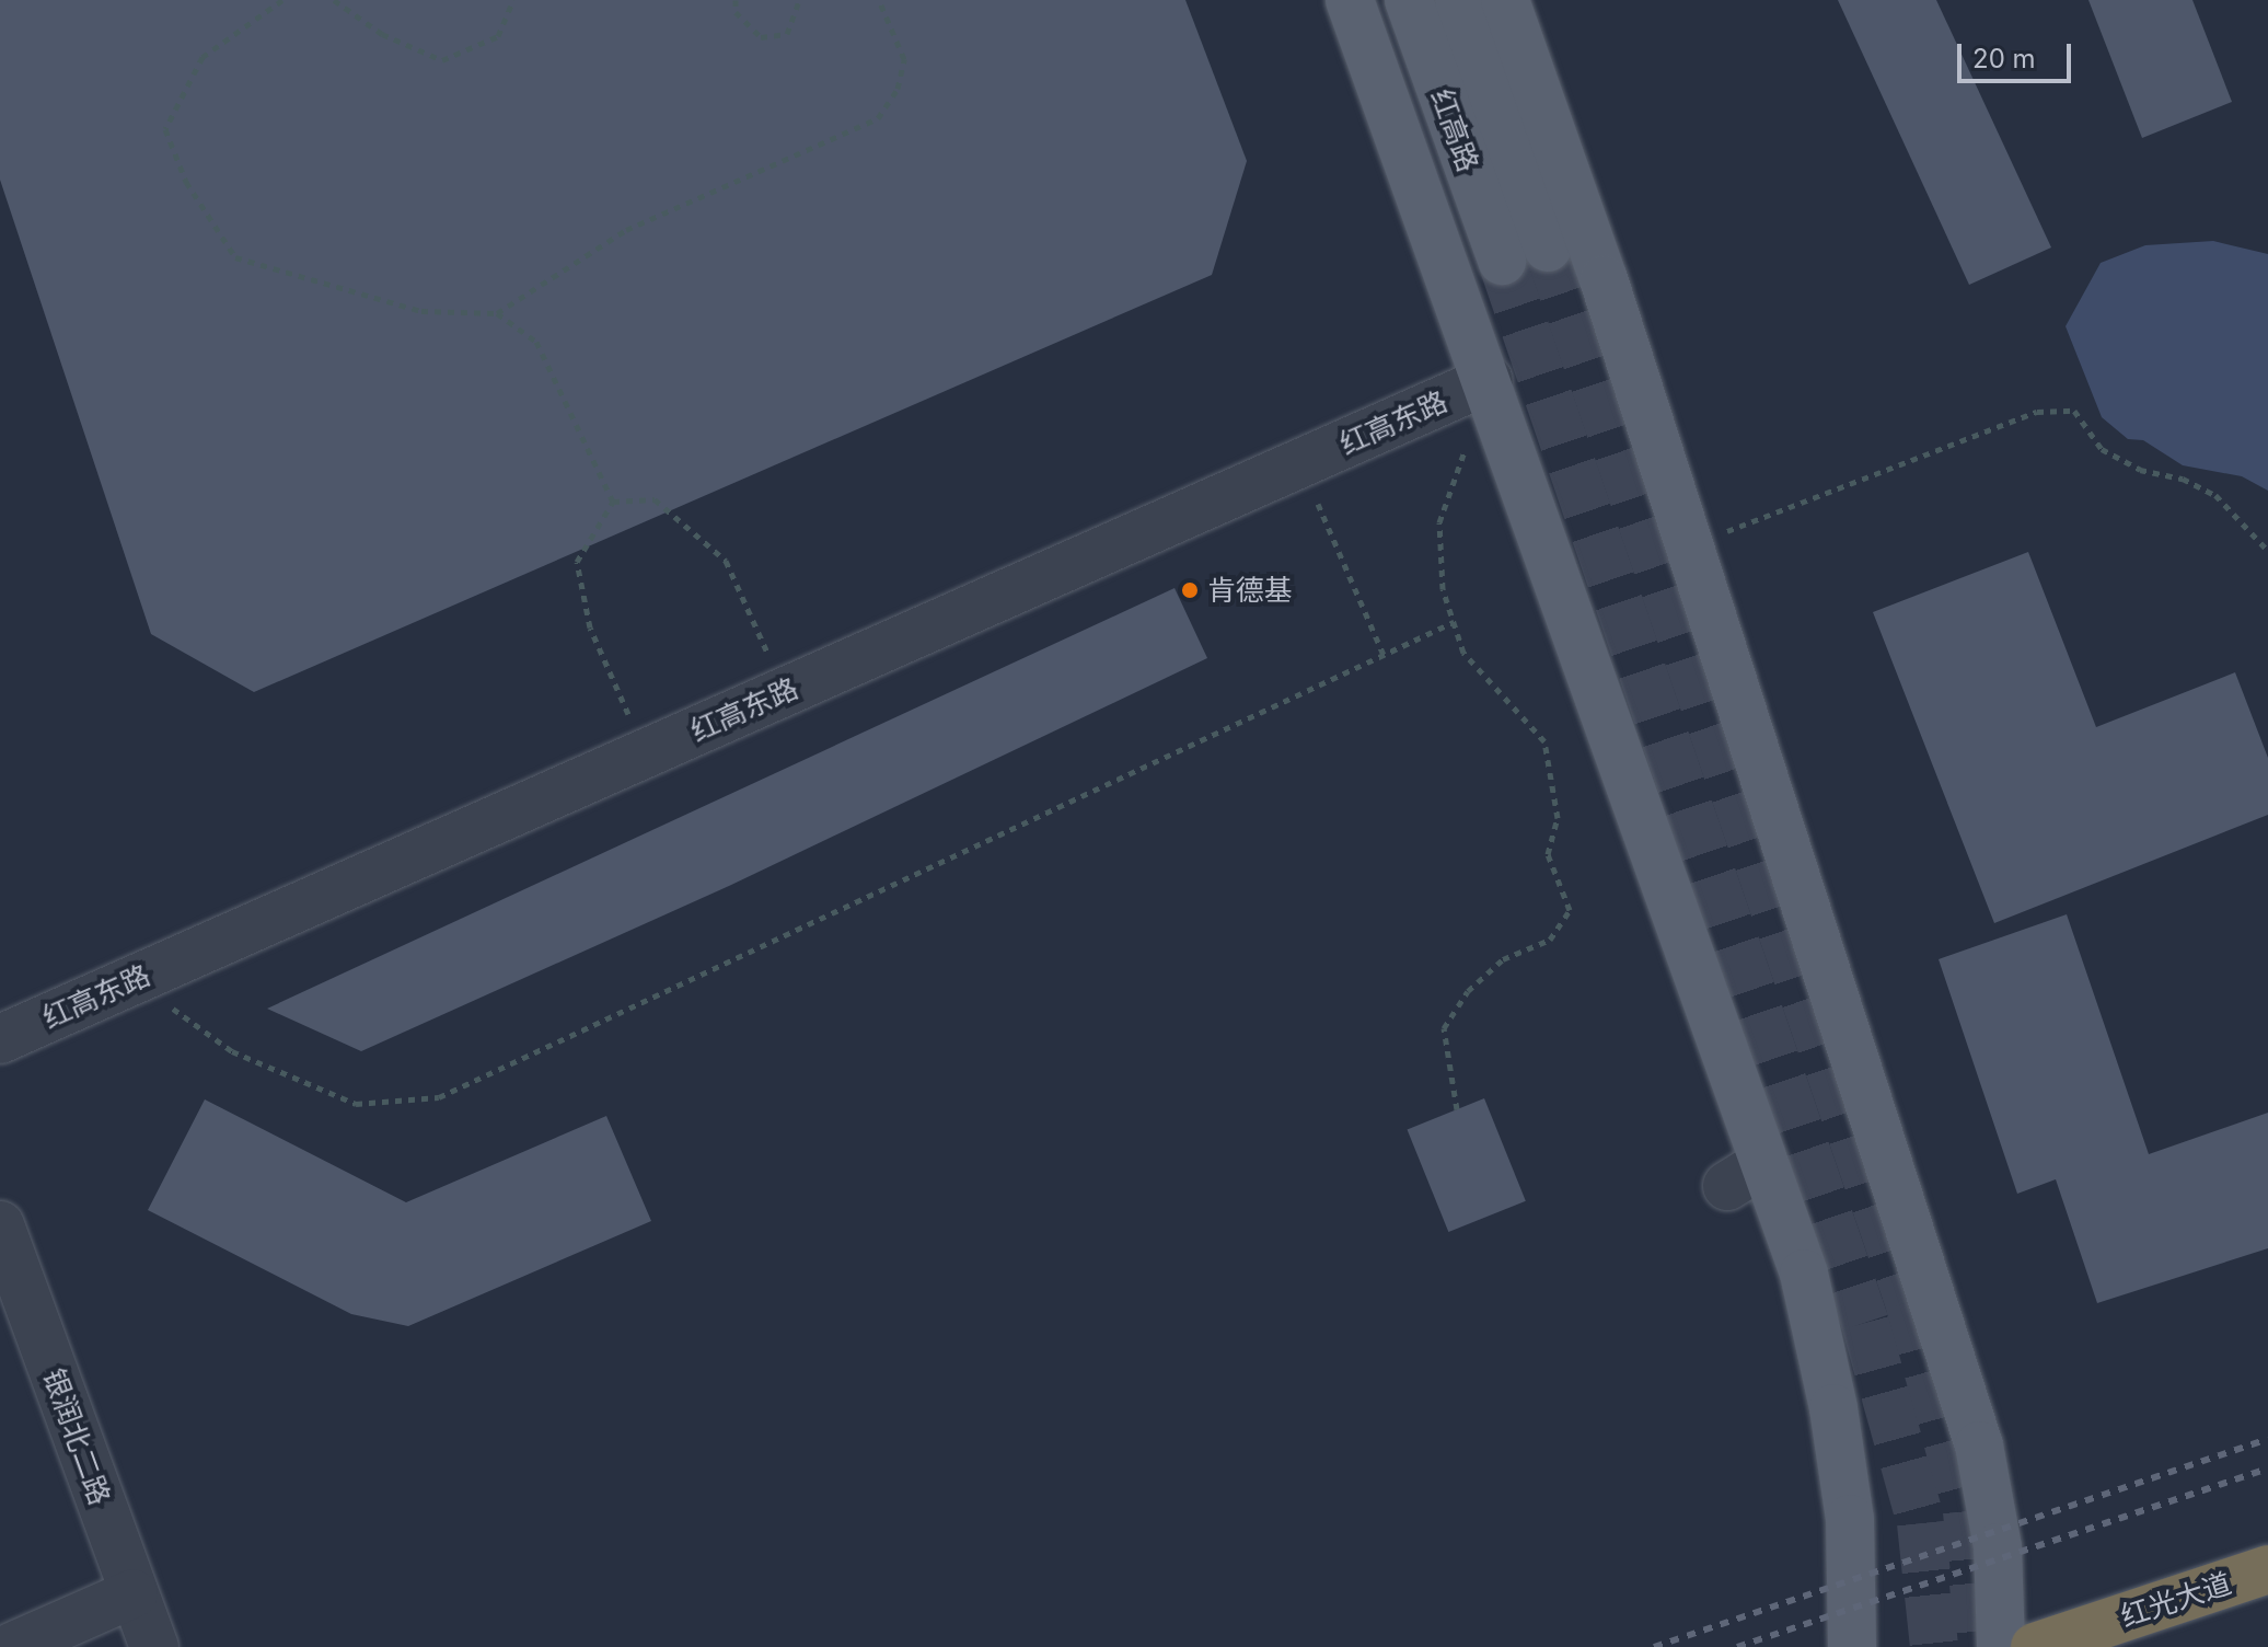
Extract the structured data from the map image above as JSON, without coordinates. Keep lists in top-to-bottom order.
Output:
{
  "streets": {
    "highway": ["红光大道"],
    "main road": ["红高路"],
    "street": ["红高东路", "银润北二路"]
  },
  "places": ["肯德基"],
  "scale_bar": "20 m"
}
